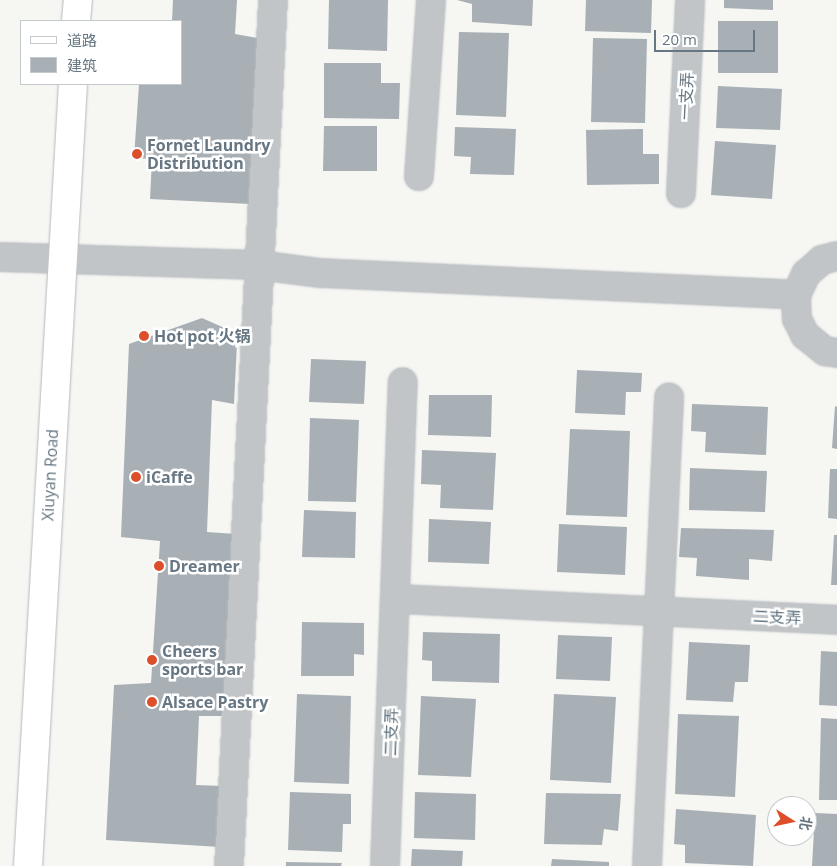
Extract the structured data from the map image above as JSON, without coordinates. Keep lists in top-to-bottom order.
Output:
{
  "streets": {
    "main road": ["Xiuyan Road"],
    "street": ["一支弄", "二支弄"]
  },
  "places": [
    "Fornet Laundry Distribution",
    "Hot pot 火锅",
    "iCaffe",
    "Dreamer",
    "Cheers sports bar",
    "Alsace Pastry"
  ],
  "legend": ["道路", "建筑"],
  "scale_bar": "20 m",
  "north": "right"
}
